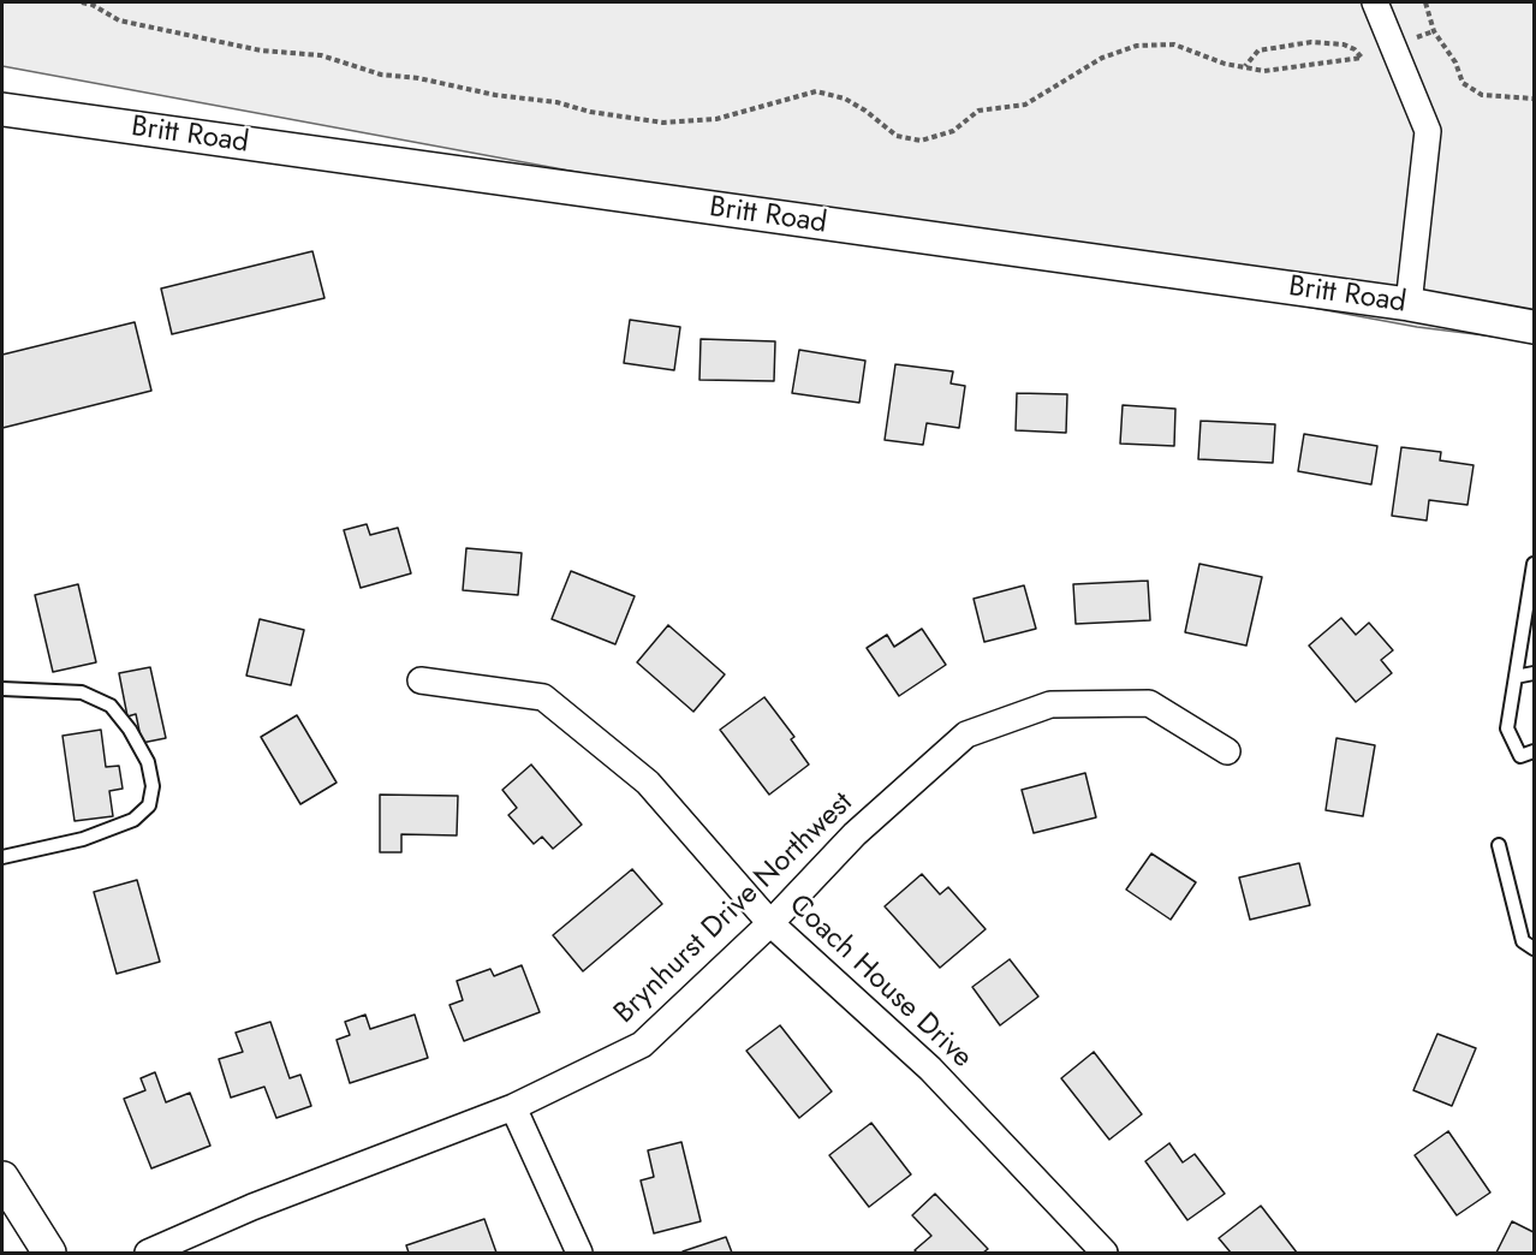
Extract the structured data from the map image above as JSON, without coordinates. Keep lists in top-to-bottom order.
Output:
{
  "streets": {
    "street": ["Britt Road", "Brynhurst Drive Northwest", "Coach House Drive"]
  },
  "crossings": [
    ["Brynhurst Drive Northwest", "Coach House Drive"]
  ]
}
